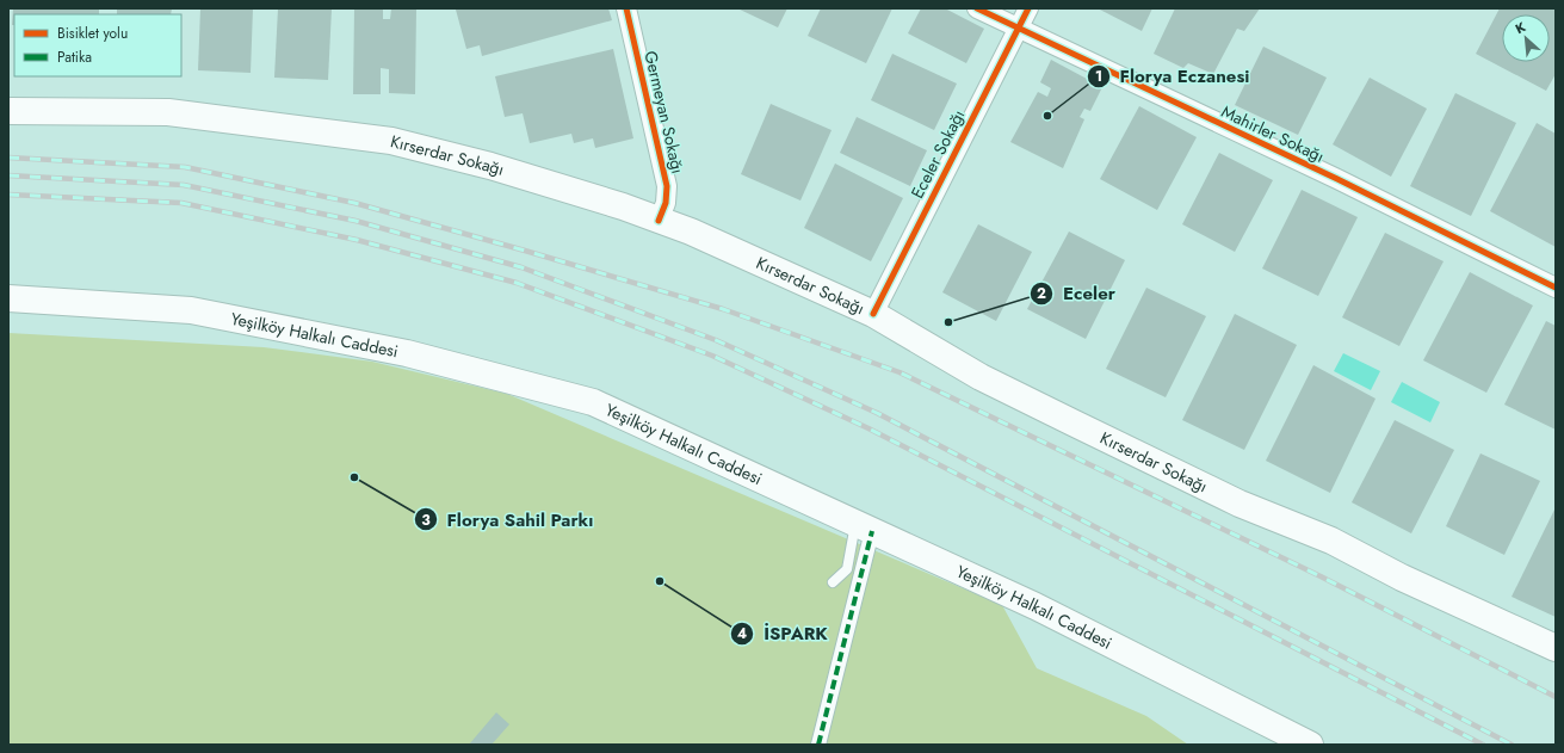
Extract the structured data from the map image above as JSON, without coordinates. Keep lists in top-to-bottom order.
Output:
{
  "streets": {
    "main road": ["Kırserdar Sokağı", "Yeşilköy Halkalı Caddesi"],
    "street": ["Germeyan Sokağı", "Mahirler Sokağı", "Eceler Sokağı"]
  },
  "crossings": [
    ["Germeyan Sokağı", "Kırserdar Sokağı"],
    ["Mahirler Sokağı", "Eceler Sokağı"],
    ["Eceler Sokağı", "Kırserdar Sokağı"]
  ],
  "places": [
    "Florya Eczanesi",
    "Eceler",
    "Florya Sahil Parkı",
    "İSPARK"
  ],
  "legend": ["Bisiklet yolu", "Patika"],
  "north": "top left"
}
